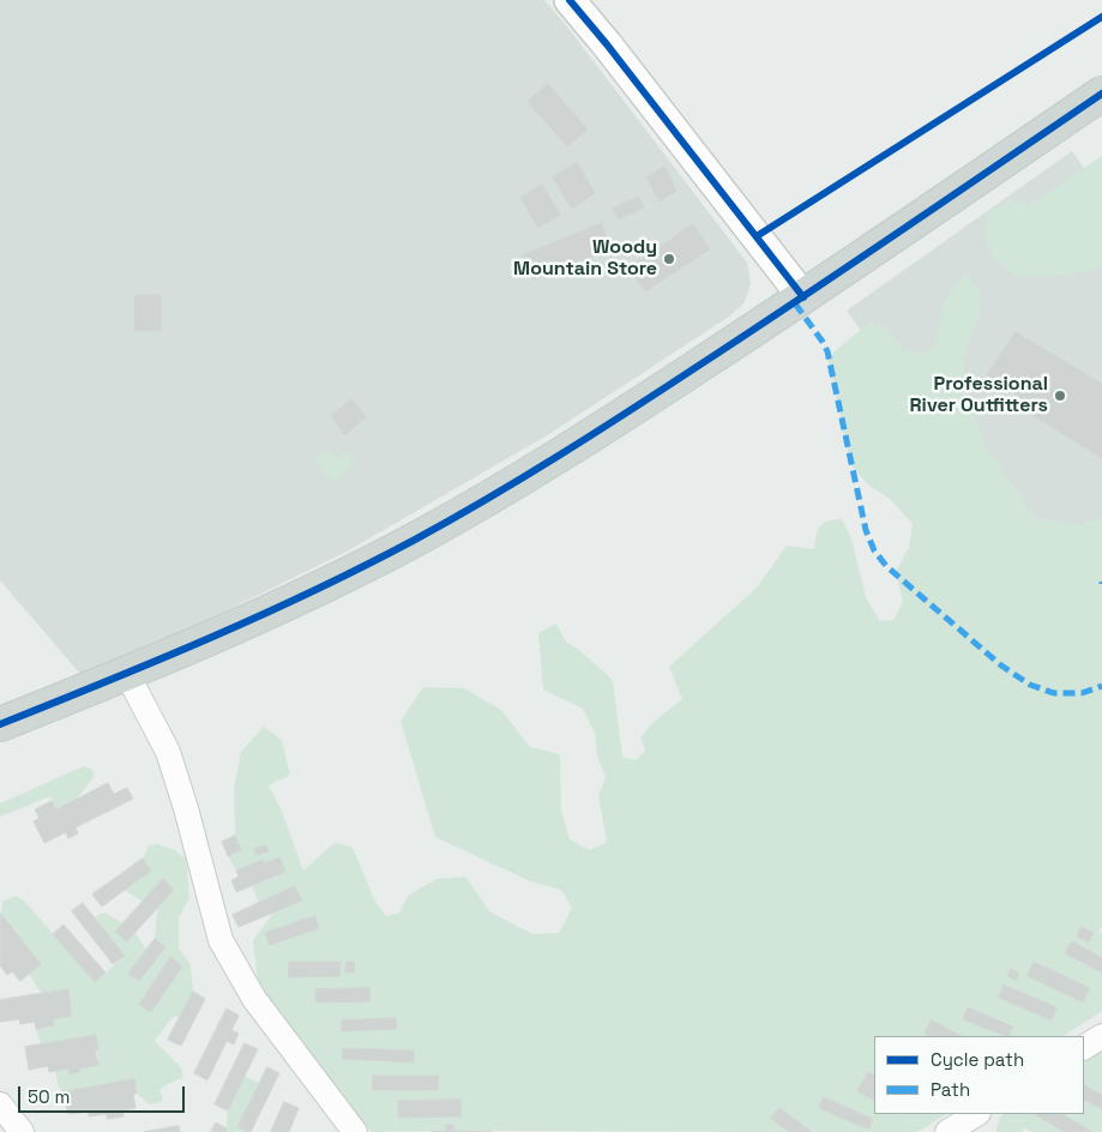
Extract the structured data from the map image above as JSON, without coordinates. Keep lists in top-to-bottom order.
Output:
{
  "places": ["Woody Mountain Store", "Professional River Outfitters"],
  "legend": ["Cycle path", "Path"],
  "scale_bar": "50 m"
}
